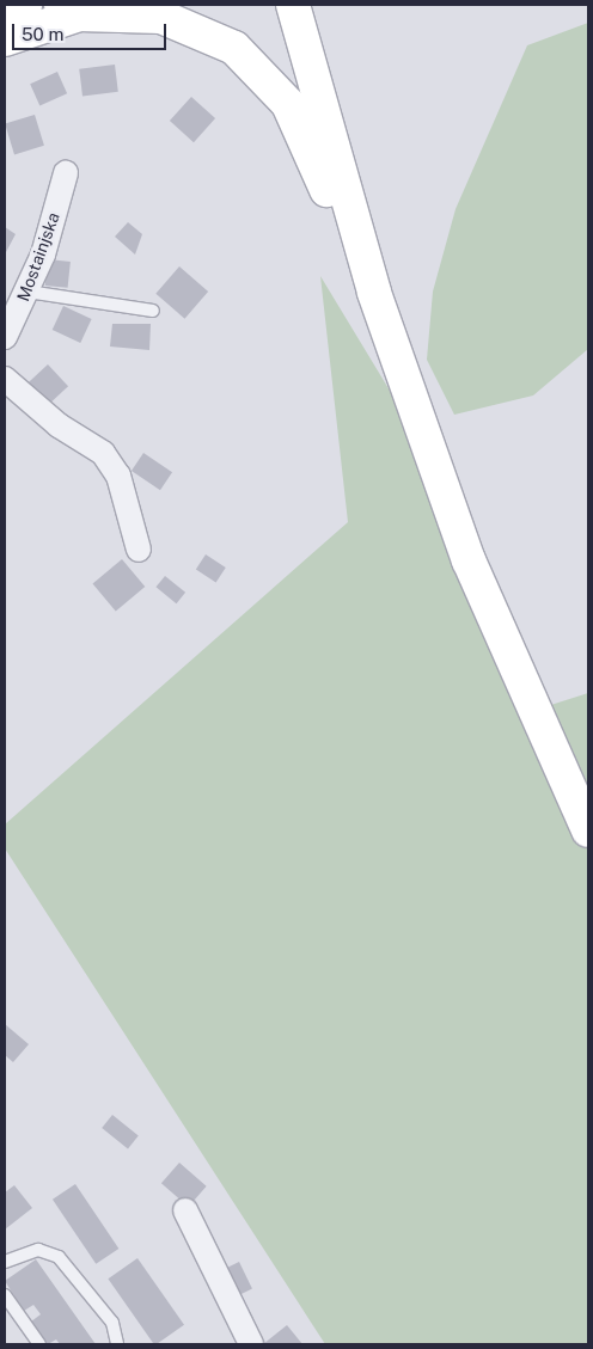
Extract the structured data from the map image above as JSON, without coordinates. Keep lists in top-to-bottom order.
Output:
{
  "streets": {
    "street": ["Mostainjska"]
  },
  "scale_bar": "50 m"
}
